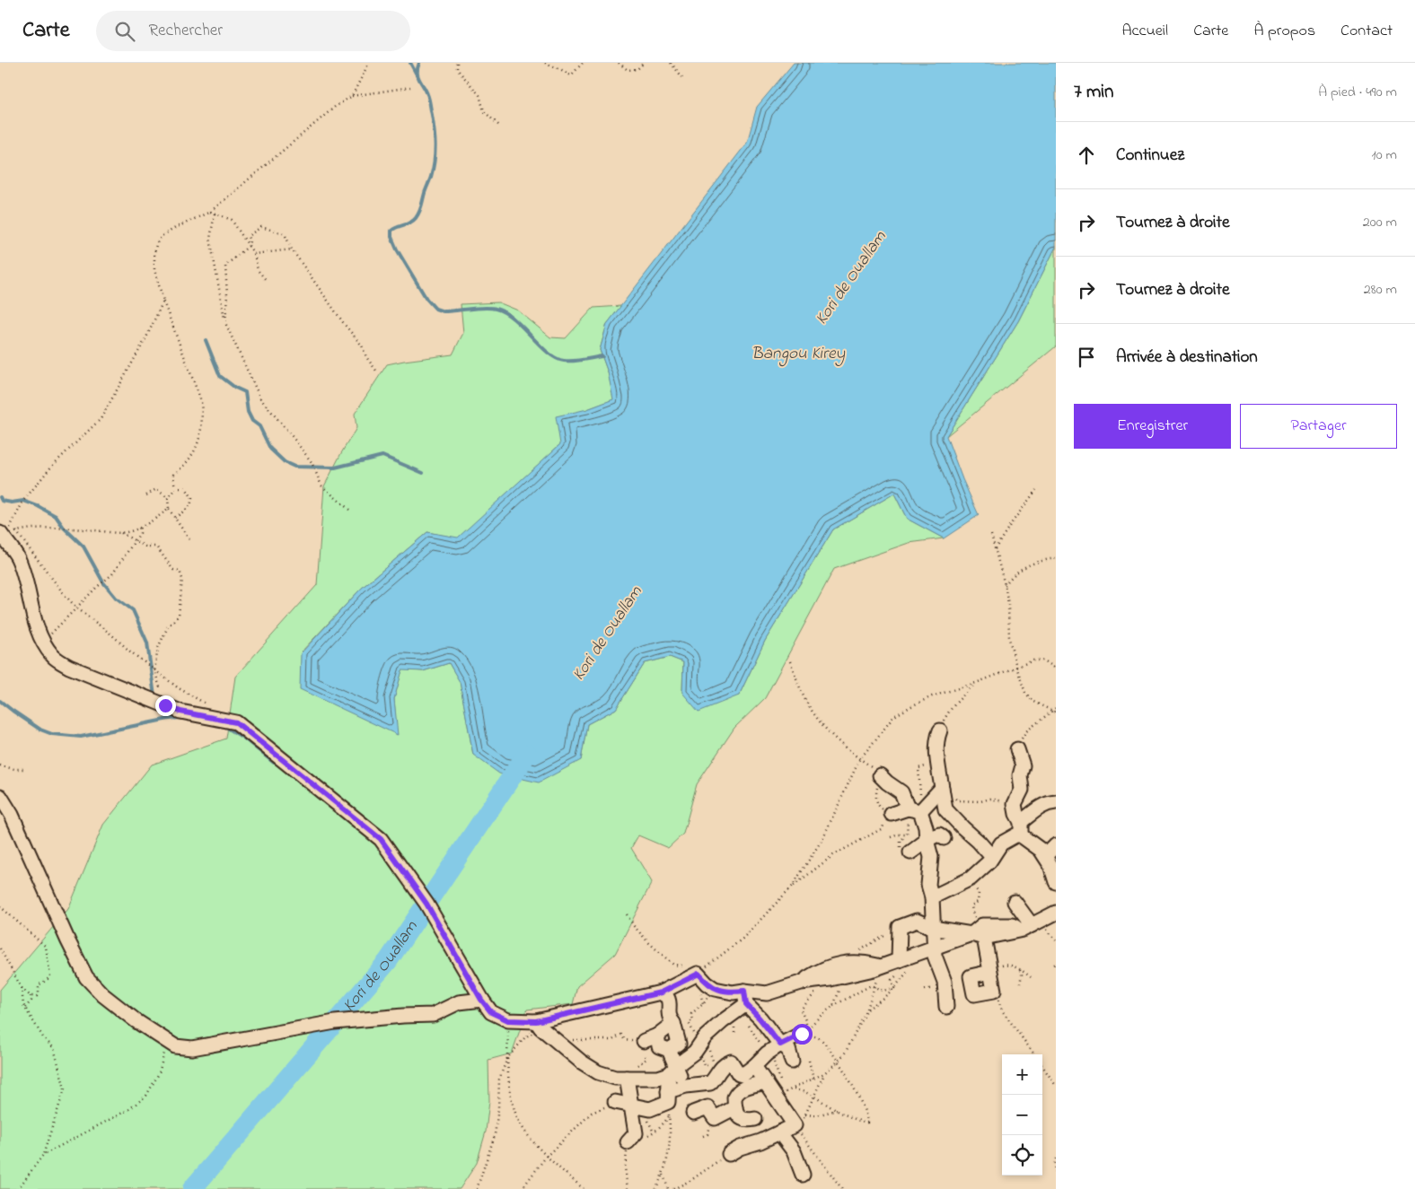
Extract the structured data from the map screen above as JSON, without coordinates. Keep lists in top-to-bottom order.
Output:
{
  "water": ["Kori de Ouallam", "Bangou Kirey"],
  "page": {
    "header": "Carte",
    "search": "Rechercher",
    "nav": [
      "Accueil",
      "Carte",
      "À propos",
      "Contact"
    ],
    "heading": ["7 min", "À pied · 490 m"],
    "list": [
      ["Continuez", "10 m"],
      ["Tournez à droite", "200 m"],
      ["Tournez à droite", "280 m"],
      "Arrivée à destination"
    ],
    "buttons": ["Enregistrer", "Partager"],
    "map_buttons": ["+", "−"]
  }
}
